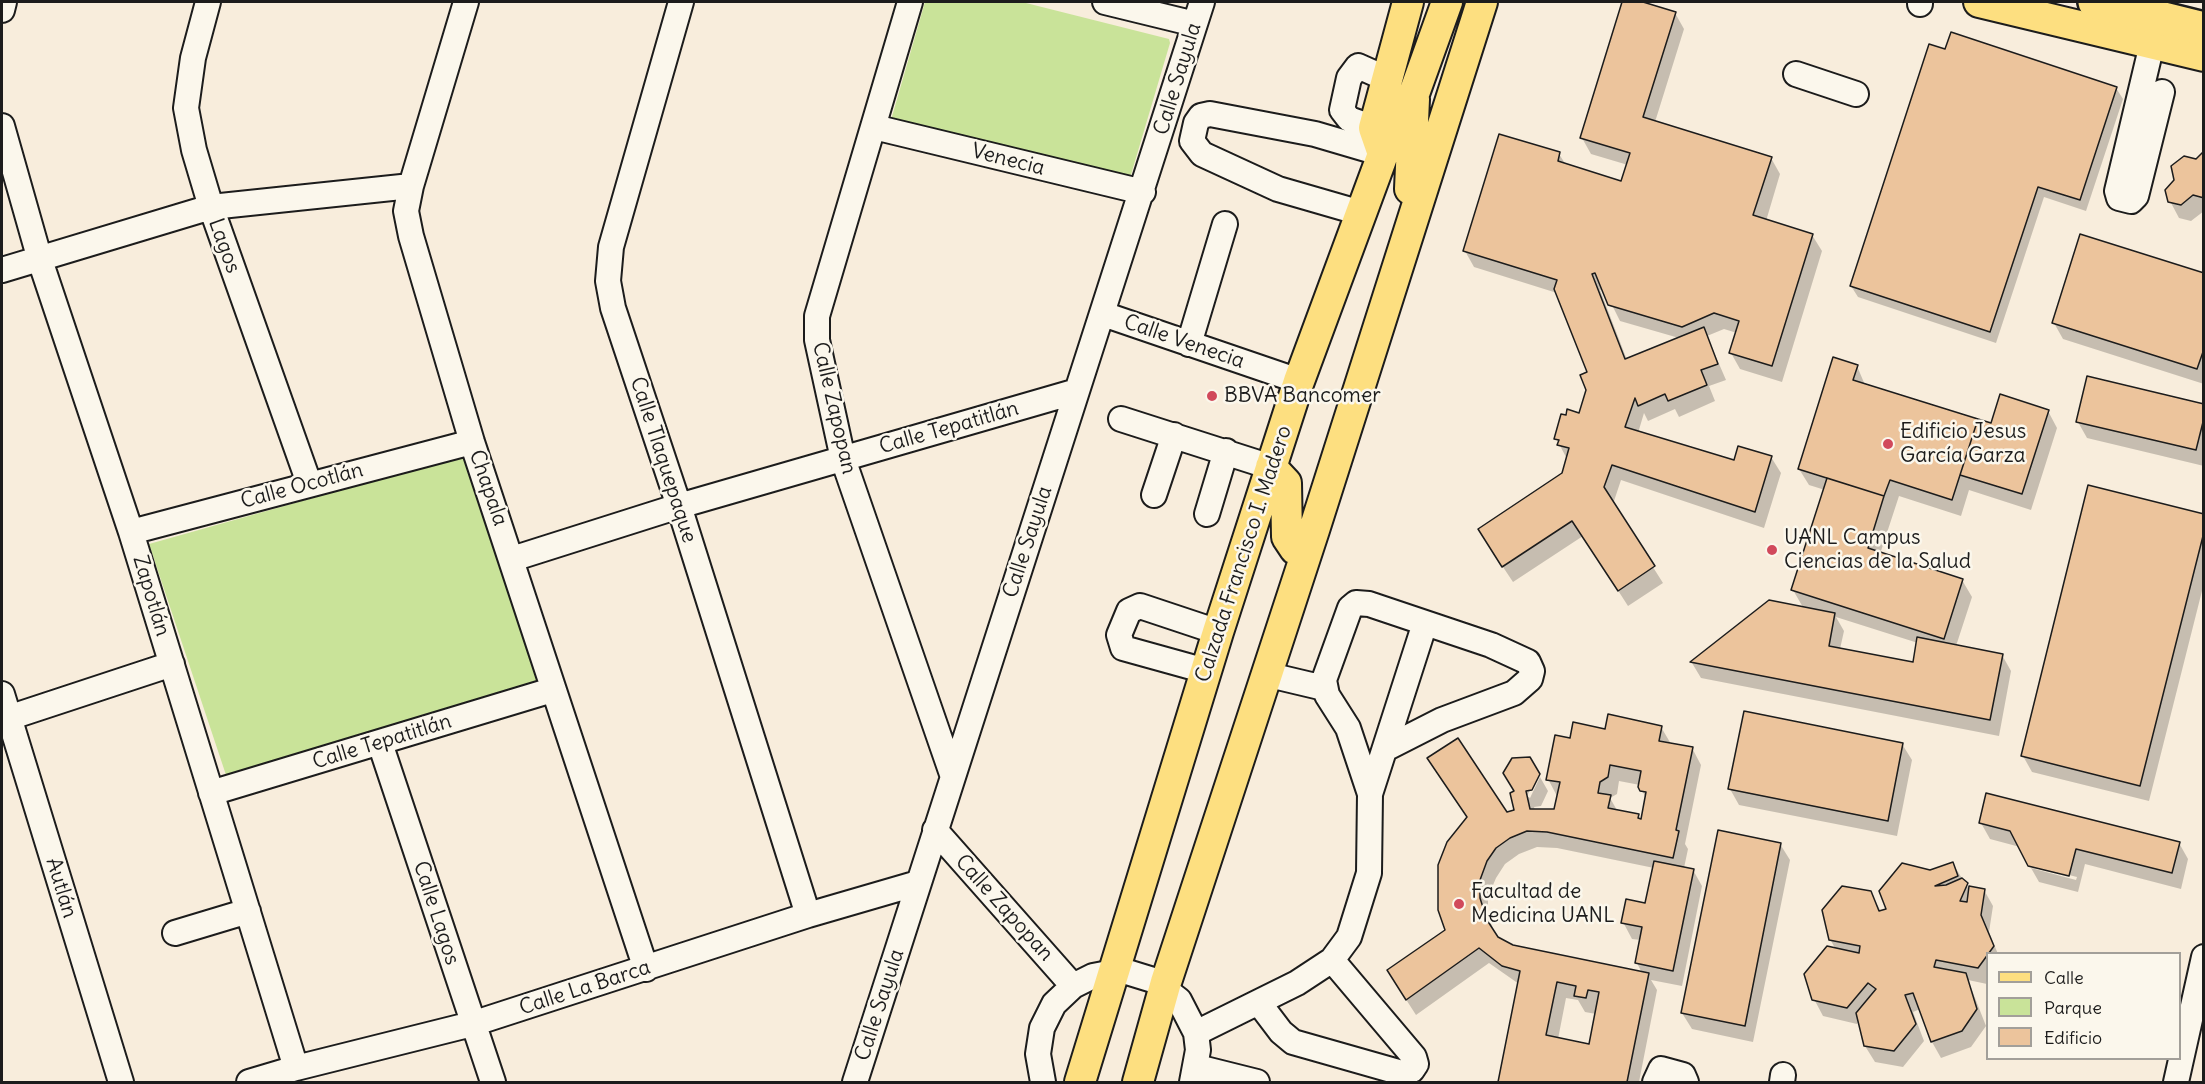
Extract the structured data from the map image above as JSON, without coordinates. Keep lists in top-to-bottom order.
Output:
{
  "streets": {
    "main road": ["Calzada Francisco I. Madero"],
    "street": [
      "Calle Sayula",
      "Venecia",
      "Lagos",
      "Calle Venecia",
      "Calle Zapopan",
      "Calle Tepatitlán",
      "Calle Tlaquepaque",
      "Calle Ocotlán",
      "Chapala",
      "Zapotlán",
      "Autlán",
      "Calle Lagos",
      "Calle La Barca"
    ]
  },
  "crossings": [
    ["Calle Sayula", "Venecia"],
    ["Calle Sayula", "Calle Venecia"],
    ["Calle Sayula", "Calle Zapopan"],
    ["Calle Sayula", "Calle Tepatitlán"],
    ["Calle Sayula", "Calle La Barca"],
    ["Venecia", "Calle Zapopan"],
    ["Lagos", "Calle Ocotlán"],
    ["Calle Venecia", "Calzada Francisco I. Madero"],
    ["Calle Zapopan", "Calle Tepatitlán"],
    ["Calle Tepatitlán", "Calle Tlaquepaque"],
    ["Calle Tepatitlán", "Chapala"],
    ["Calle Tepatitlán", "Zapotlán"],
    ["Calle Tepatitlán", "Calle Lagos"],
    ["Calle Tlaquepaque", "Calle La Barca"],
    ["Calle Ocotlán", "Chapala"],
    ["Calle Ocotlán", "Zapotlán"],
    ["Chapala", "Calle La Barca"],
    ["Zapotlán", "Calle La Barca"],
    ["Calle Lagos", "Calle La Barca"]
  ],
  "places": [
    "BBVA Bancomer",
    "Edificio Jesus García Garza",
    "UANL Campus Ciencias de la Salud",
    "Facultad de Medicina UANL"
  ],
  "legend": ["Calle", "Parque", "Edificio"]
}
